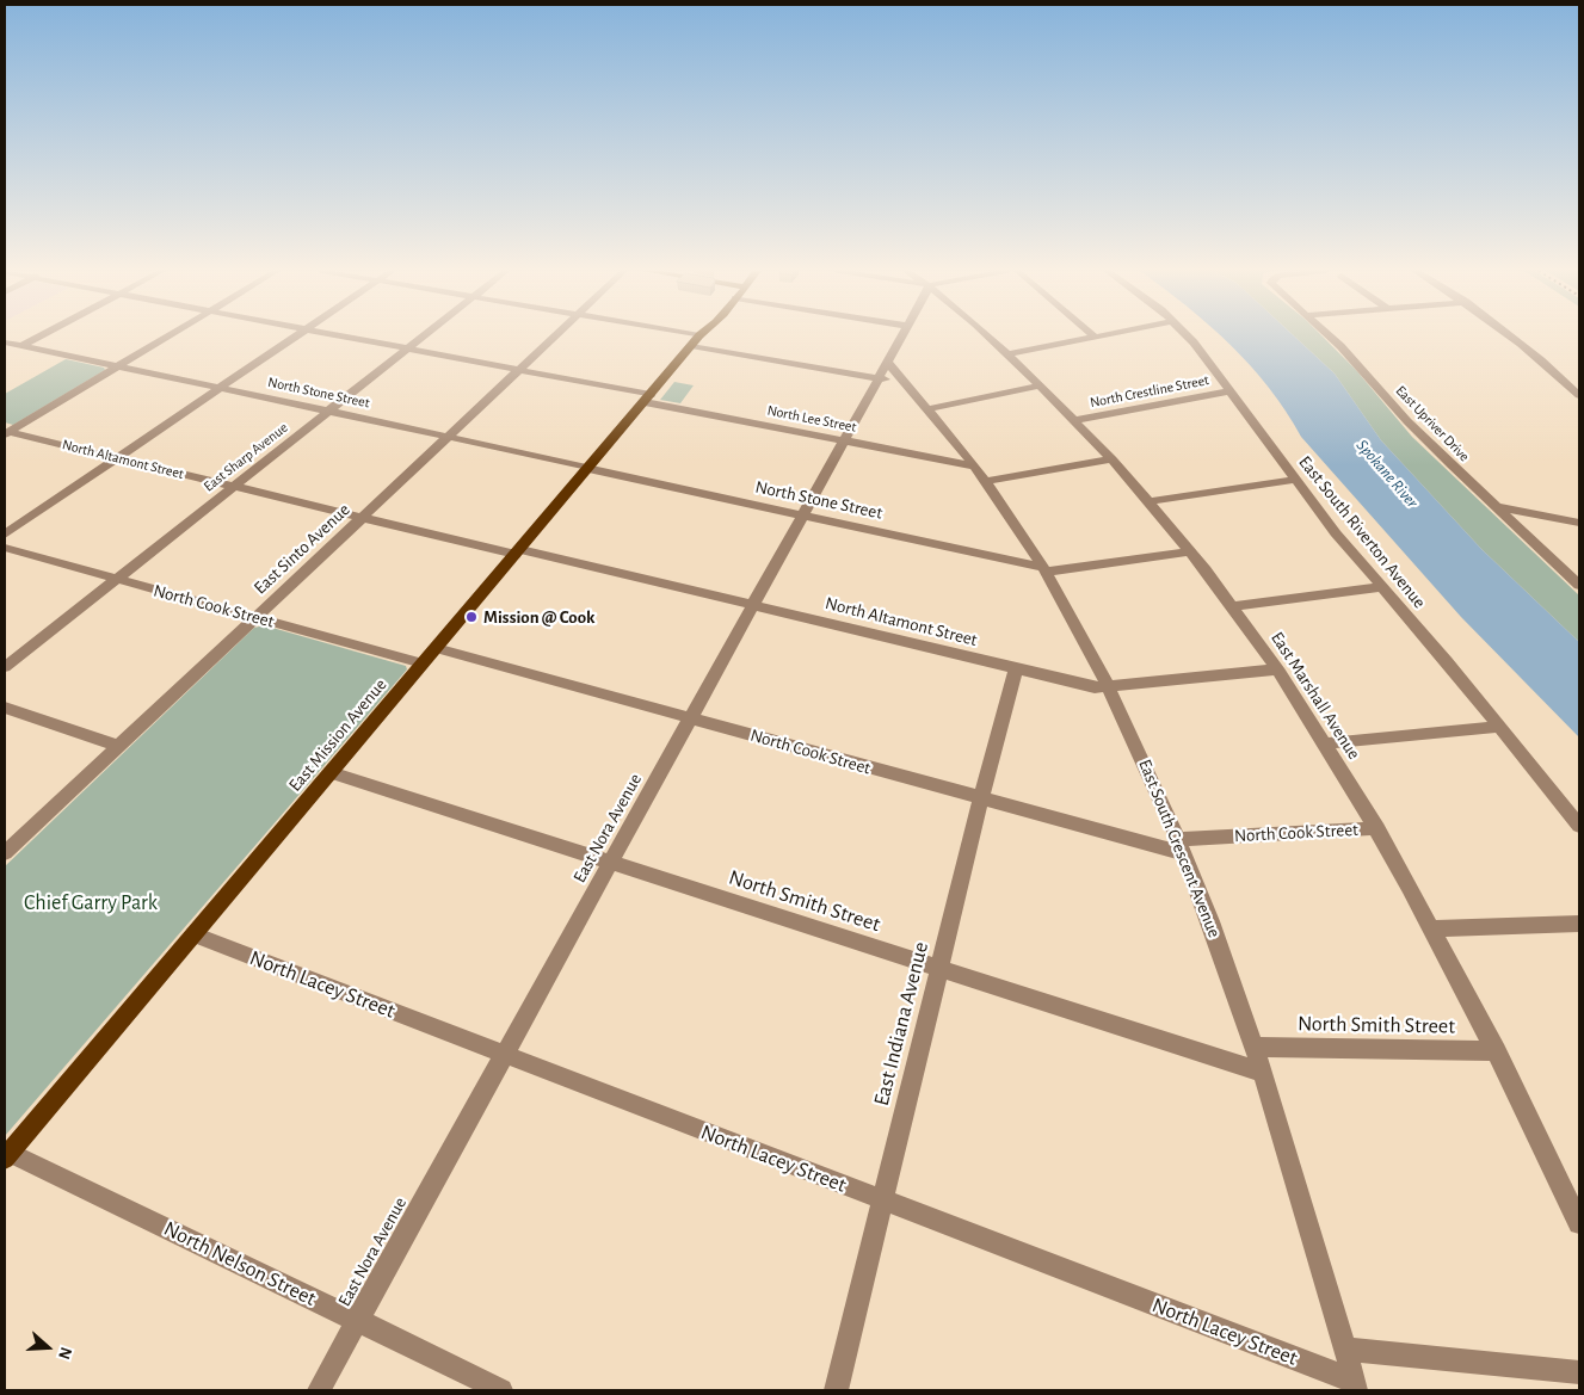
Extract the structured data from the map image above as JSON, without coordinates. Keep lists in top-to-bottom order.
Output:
{
  "streets": {
    "main road": ["East Mission Avenue"],
    "street": [
      "North Crestline Street",
      "North Stone Street",
      "North Lee Street",
      "East Upriver Drive",
      "East Sharp Avenue",
      "North Altamont Street",
      "East South Riverton Avenue",
      "East Sinto Avenue",
      "North Cook Street",
      "East Marshall Avenue",
      "East Nora Avenue",
      "East South Crescent Avenue",
      "North Smith Street",
      "North Lacey Street",
      "East Indiana Avenue",
      "North Nelson Street"
    ]
  },
  "crossings": [
    ["North Crestline Street", "East South Riverton Avenue"],
    ["North Crestline Street", "East Marshall Avenue"],
    ["North Stone Street", "East Sharp Avenue"],
    ["North Stone Street", "East Sinto Avenue"],
    ["North Stone Street", "East Marshall Avenue"],
    ["North Stone Street", "East Mission Avenue"],
    ["North Stone Street", "East Nora Avenue"],
    ["North Stone Street", "East South Crescent Avenue"],
    ["North Lee Street", "East Sharp Avenue"],
    ["North Lee Street", "East Sinto Avenue"],
    ["North Lee Street", "East Mission Avenue"],
    ["North Lee Street", "East Nora Avenue"],
    ["North Lee Street", "East South Crescent Avenue"],
    ["East Sharp Avenue", "North Altamont Street"],
    ["East Sharp Avenue", "North Cook Street"],
    ["North Altamont Street", "East Sinto Avenue"],
    ["North Altamont Street", "East Marshall Avenue"],
    ["North Altamont Street", "East Mission Avenue"],
    ["North Altamont Street", "East Nora Avenue"],
    ["North Altamont Street", "East South Crescent Avenue"],
    ["North Altamont Street", "East Indiana Avenue"],
    ["East Sinto Avenue", "North Cook Street"],
    ["North Cook Street", "East Marshall Avenue"],
    ["North Cook Street", "East Mission Avenue"],
    ["North Cook Street", "East Nora Avenue"],
    ["North Cook Street", "East South Crescent Avenue"],
    ["North Cook Street", "East Indiana Avenue"],
    ["East Marshall Avenue", "North Smith Street"],
    ["East Mission Avenue", "North Smith Street"],
    ["East Mission Avenue", "North Lacey Street"],
    ["East Mission Avenue", "North Nelson Street"],
    ["East Nora Avenue", "East South Crescent Avenue"],
    ["East Nora Avenue", "North Smith Street"],
    ["East Nora Avenue", "North Lacey Street"],
    ["East Nora Avenue", "North Nelson Street"],
    ["East South Crescent Avenue", "North Smith Street"],
    ["East South Crescent Avenue", "North Lacey Street"],
    ["North Smith Street", "East Indiana Avenue"],
    ["North Lacey Street", "East Indiana Avenue"]
  ],
  "water": ["Spokane River"],
  "parks": ["Chief Garry Park"],
  "places": ["Mission @ Cook"],
  "north": "right"
}
